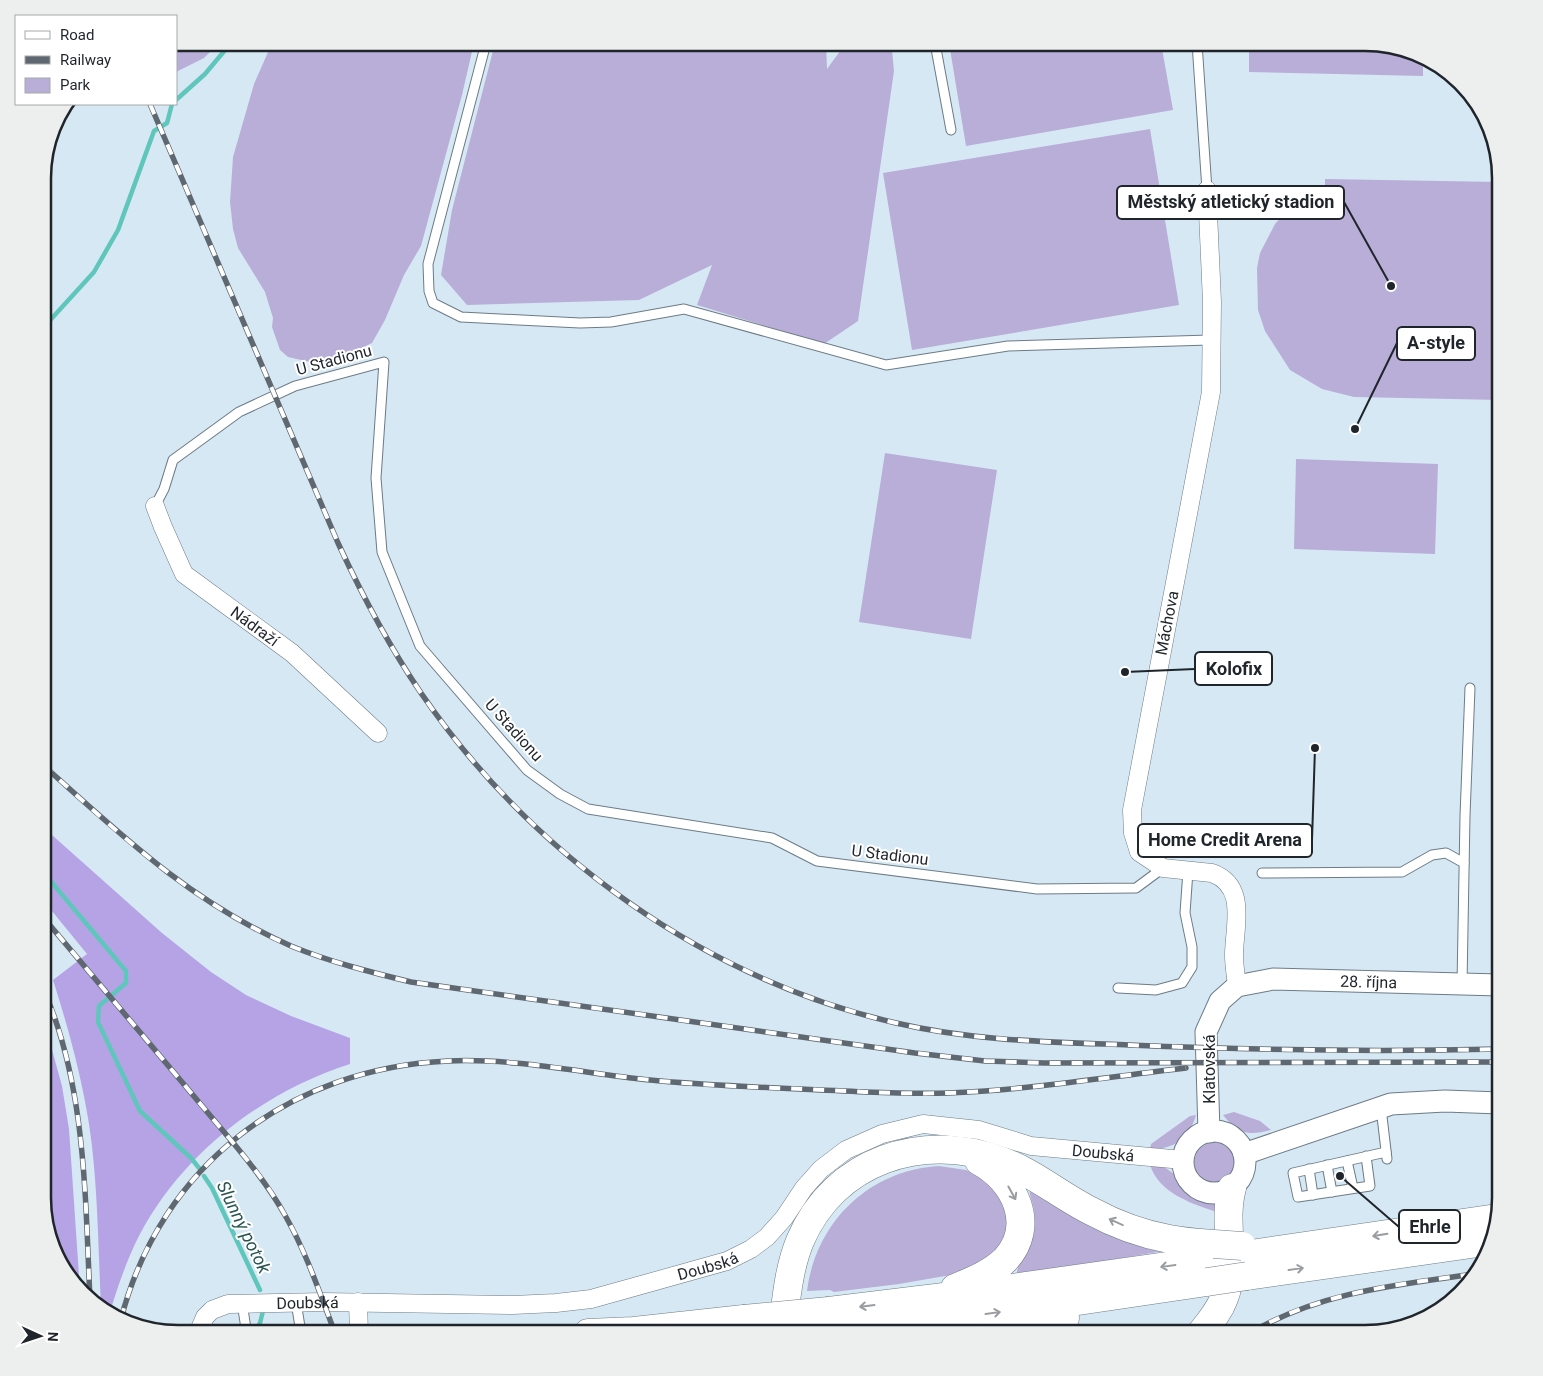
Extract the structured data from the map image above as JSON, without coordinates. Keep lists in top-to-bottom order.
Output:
{
  "streets": {
    "street": [
      "Máchova",
      "Nádraží",
      "28. října",
      "Klatovská",
      "Doubská"
    ],
    "lane": ["U Stadionu"]
  },
  "crossings": [
    ["U Stadionu", "Máchova"],
    ["U Stadionu", "Nádraží"],
    ["Máchova", "28. října"],
    ["Máchova", "Klatovská"],
    ["28. října", "Klatovská"],
    ["Klatovská", "Doubská"]
  ],
  "water": ["Slunný potok"],
  "places": [
    "Městský atletický stadion",
    "A-style",
    "Kolofix",
    "Home Credit Arena",
    "Ehrle"
  ],
  "legend": ["Road", "Railway", "Park"],
  "north": "right"
}
